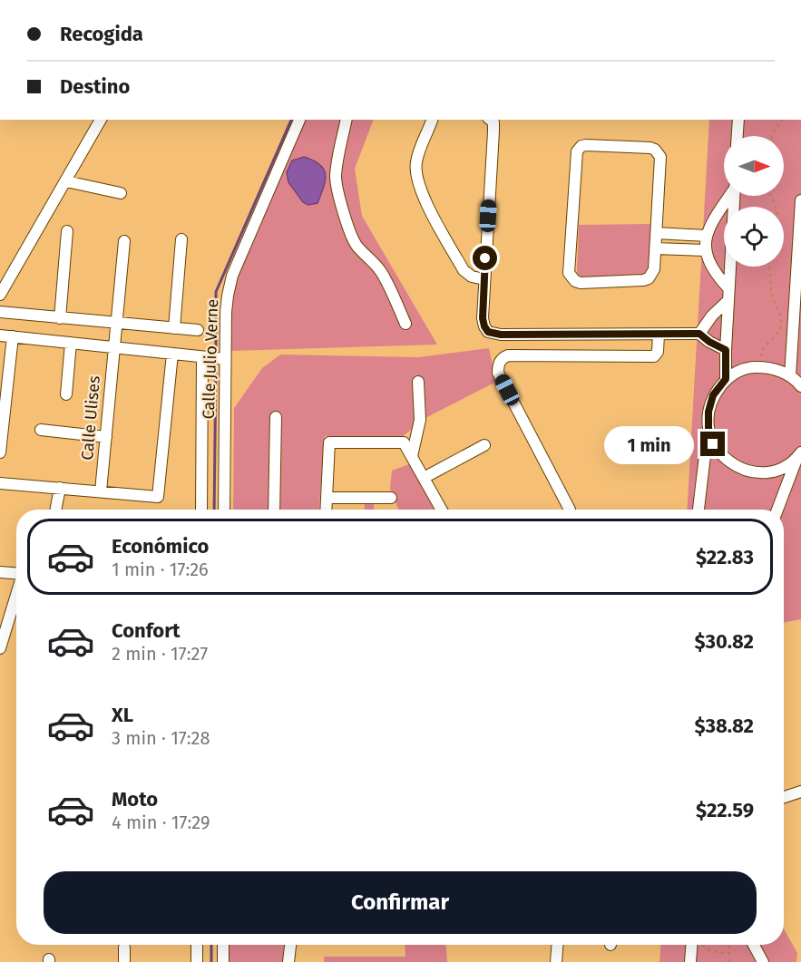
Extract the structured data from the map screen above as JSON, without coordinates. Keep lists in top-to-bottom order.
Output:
{
  "streets": {
    "street": ["Calle Julio Verne", "Calle Ulises"]
  },
  "north": "right",
  "page": {
    "banner": ["Recogida", "Destino"],
    "bubble": "1 min",
    "list": [
      {
        "name": "Económico",
        "note": "1 min · 17:26",
        "value": "$22.83"
      },
      {
        "name": "Confort",
        "note": "2 min · 17:27",
        "value": "$30.82"
      },
      {
        "name": "XL",
        "note": "3 min · 17:28",
        "value": "$38.82"
      },
      {
        "name": "Moto",
        "note": "4 min · 17:29",
        "value": "$22.59"
      }
    ],
    "buttons": "Confirmar"
  }
}
